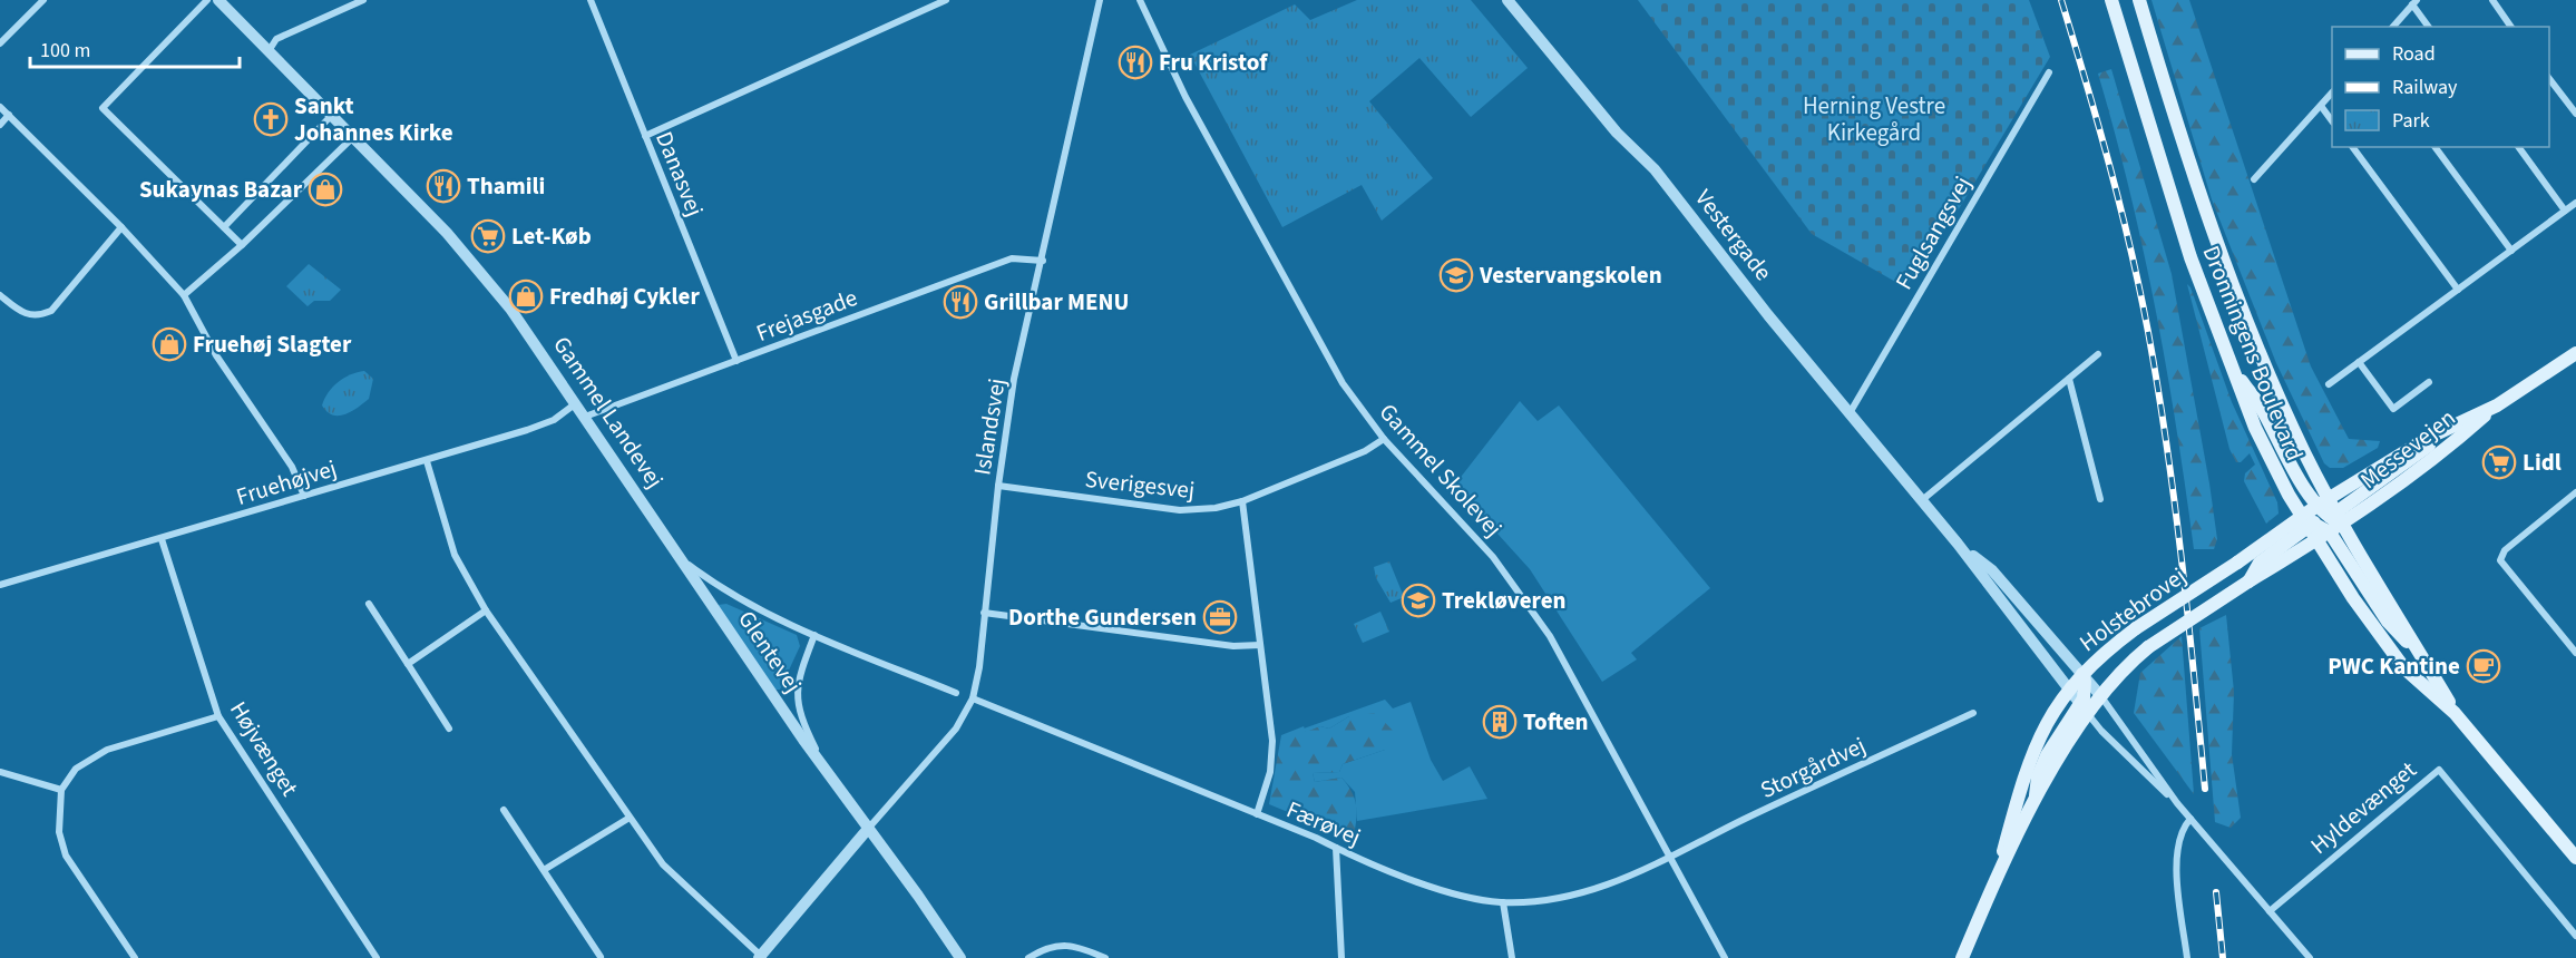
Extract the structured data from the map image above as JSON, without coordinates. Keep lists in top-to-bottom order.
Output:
{
  "streets": {
    "main road": ["Dronningens Boulevard", "Messevejen", "Holstebrovej"],
    "street": [
      "Danasvej",
      "Fuglsangsvej",
      "Vestergade",
      "Frejasgade",
      "Gammel Landevej",
      "Islandsvej",
      "Gammel Skolevej",
      "Fruehøjvej",
      "Sverigesvej",
      "Glentevej",
      "Højvænget",
      "Storgårdvej",
      "Hyldevænget",
      "Færøvej"
    ]
  },
  "crossings": [
    ["Danasvej", "Frejasgade"],
    ["Fuglsangsvej", "Vestergade"],
    ["Vestergade", "Holstebrovej"],
    ["Frejasgade", "Gammel Landevej"],
    ["Frejasgade", "Islandsvej"],
    ["Dronningens Boulevard", "Messevejen"],
    ["Dronningens Boulevard", "Holstebrovej"],
    ["Gammel Landevej", "Fruehøjvej"],
    ["Gammel Landevej", "Glentevej"],
    ["Islandsvej", "Sverigesvej"],
    ["Islandsvej", "Glentevej"],
    ["Islandsvej", "Færøvej"],
    ["Messevejen", "Holstebrovej"],
    ["Gammel Skolevej", "Sverigesvej"],
    ["Gammel Skolevej", "Storgårdvej"],
    ["Gammel Skolevej", "Færøvej"],
    ["Fruehøjvej", "Højvænget"],
    ["Storgårdvej", "Færøvej"]
  ],
  "parks": ["Herning Vestre Kirkegård"],
  "places": {
    "restaurant": ["Fru Kristof", "Thamili", "Grillbar MENU"],
    "church": ["Sankt Johannes Kirke"],
    "shop": ["Sukaynas Bazar", "Fredhøj Cykler", "Fruehøj Slagter"],
    "supermarket": ["Let-Køb", "Lidl"],
    "school or university": ["Vestervangskolen", "Trekløveren"],
    "office": ["Dorthe Gundersen"],
    "cafe": ["PWC Kantine"],
    "building": ["Toften"]
  },
  "legend": ["Road", "Railway", "Park"],
  "scale_bar": "100 m"
}
